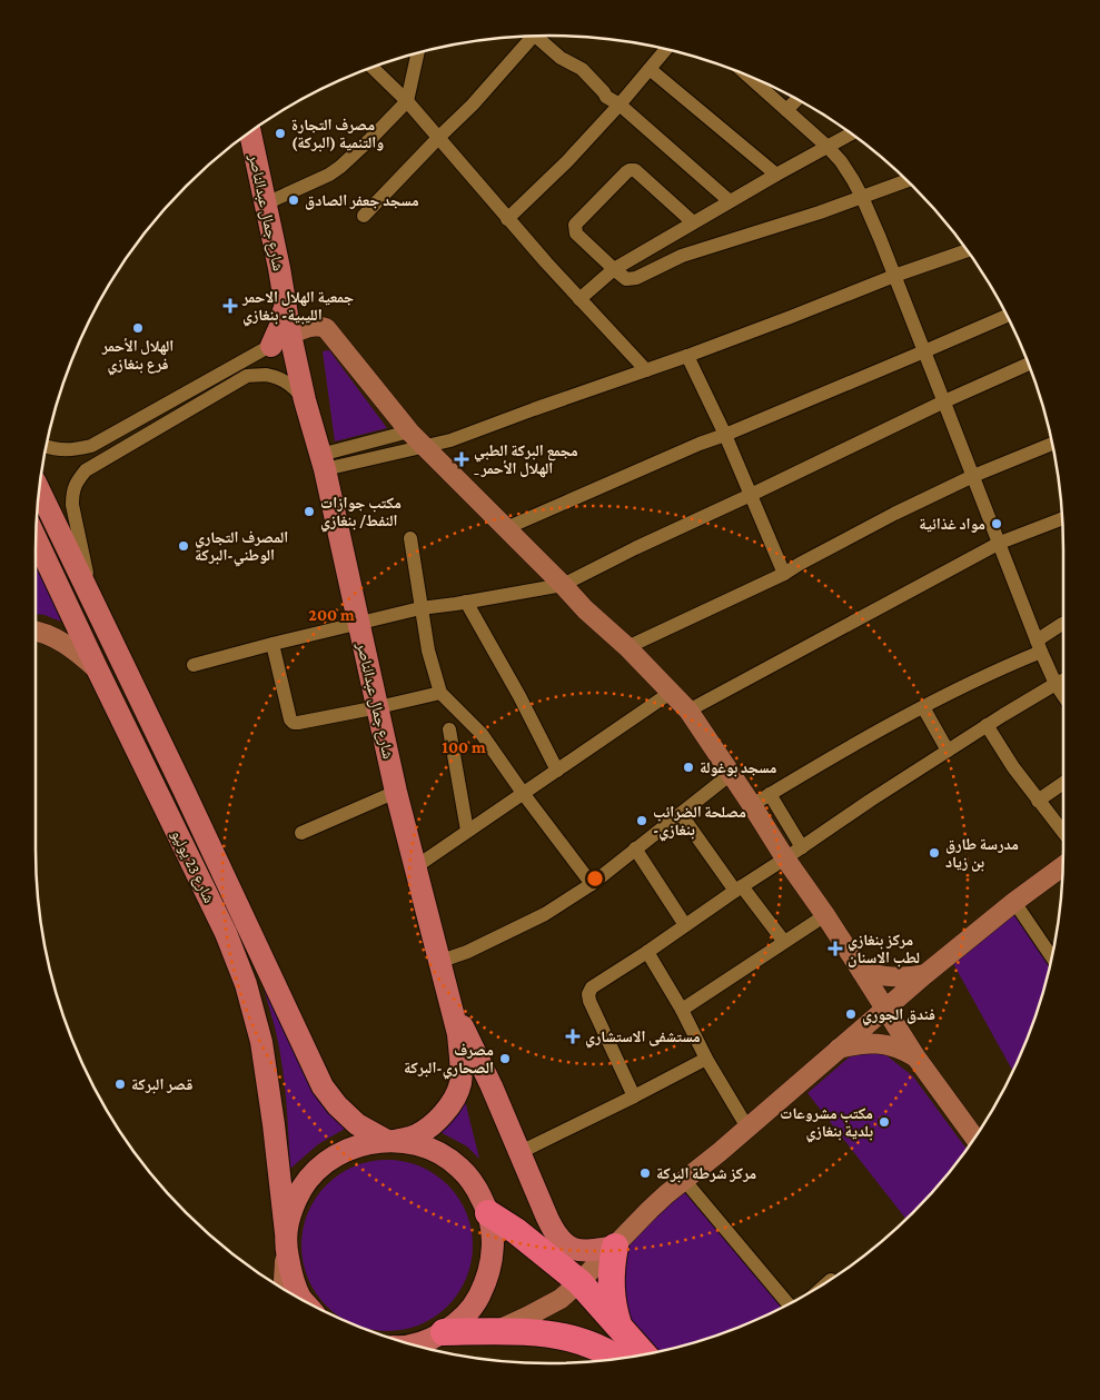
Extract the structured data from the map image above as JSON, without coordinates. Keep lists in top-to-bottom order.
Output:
{
  "streets": {
    "main road": ["شارع جمال عبدالناصر", "شارع 23 يوليو"]
  },
  "crossings": [
    ["شارع جمال عبدالناصر", "شارع 23 يوليو"]
  ],
  "places": {
    "other": [
      "مصرف التجارة والتنمية (البركة)",
      "مسجد جعفر الصادق",
      "الهلال الأحمر فرع بنغازي",
      "مكتب جوازات النفط/ بنغازي",
      "مواد غذائية",
      "المصرف التجاري الوطني-البركة",
      "مسجد بوغولة",
      "مصلحة الضرائب -بنغازي",
      "مدرسة طارق بن زياد",
      "فندق الجوري",
      "مصرف الصحاري-البركة",
      "قصر البركة",
      "مكتب مشروعات بلدية بنغازي",
      "مركز شرطة البركة"
    ],
    "health": [
      "جمعية الهلال الاحمر الليبية- بنغازي",
      "مجمع البركة الطبي _الهلال الأحمر",
      "مركز بنغازي لطب الاسنان",
      "مستشفى الاستشاري"
    ]
  },
  "rings": ["200 m", "100 m"]
}
